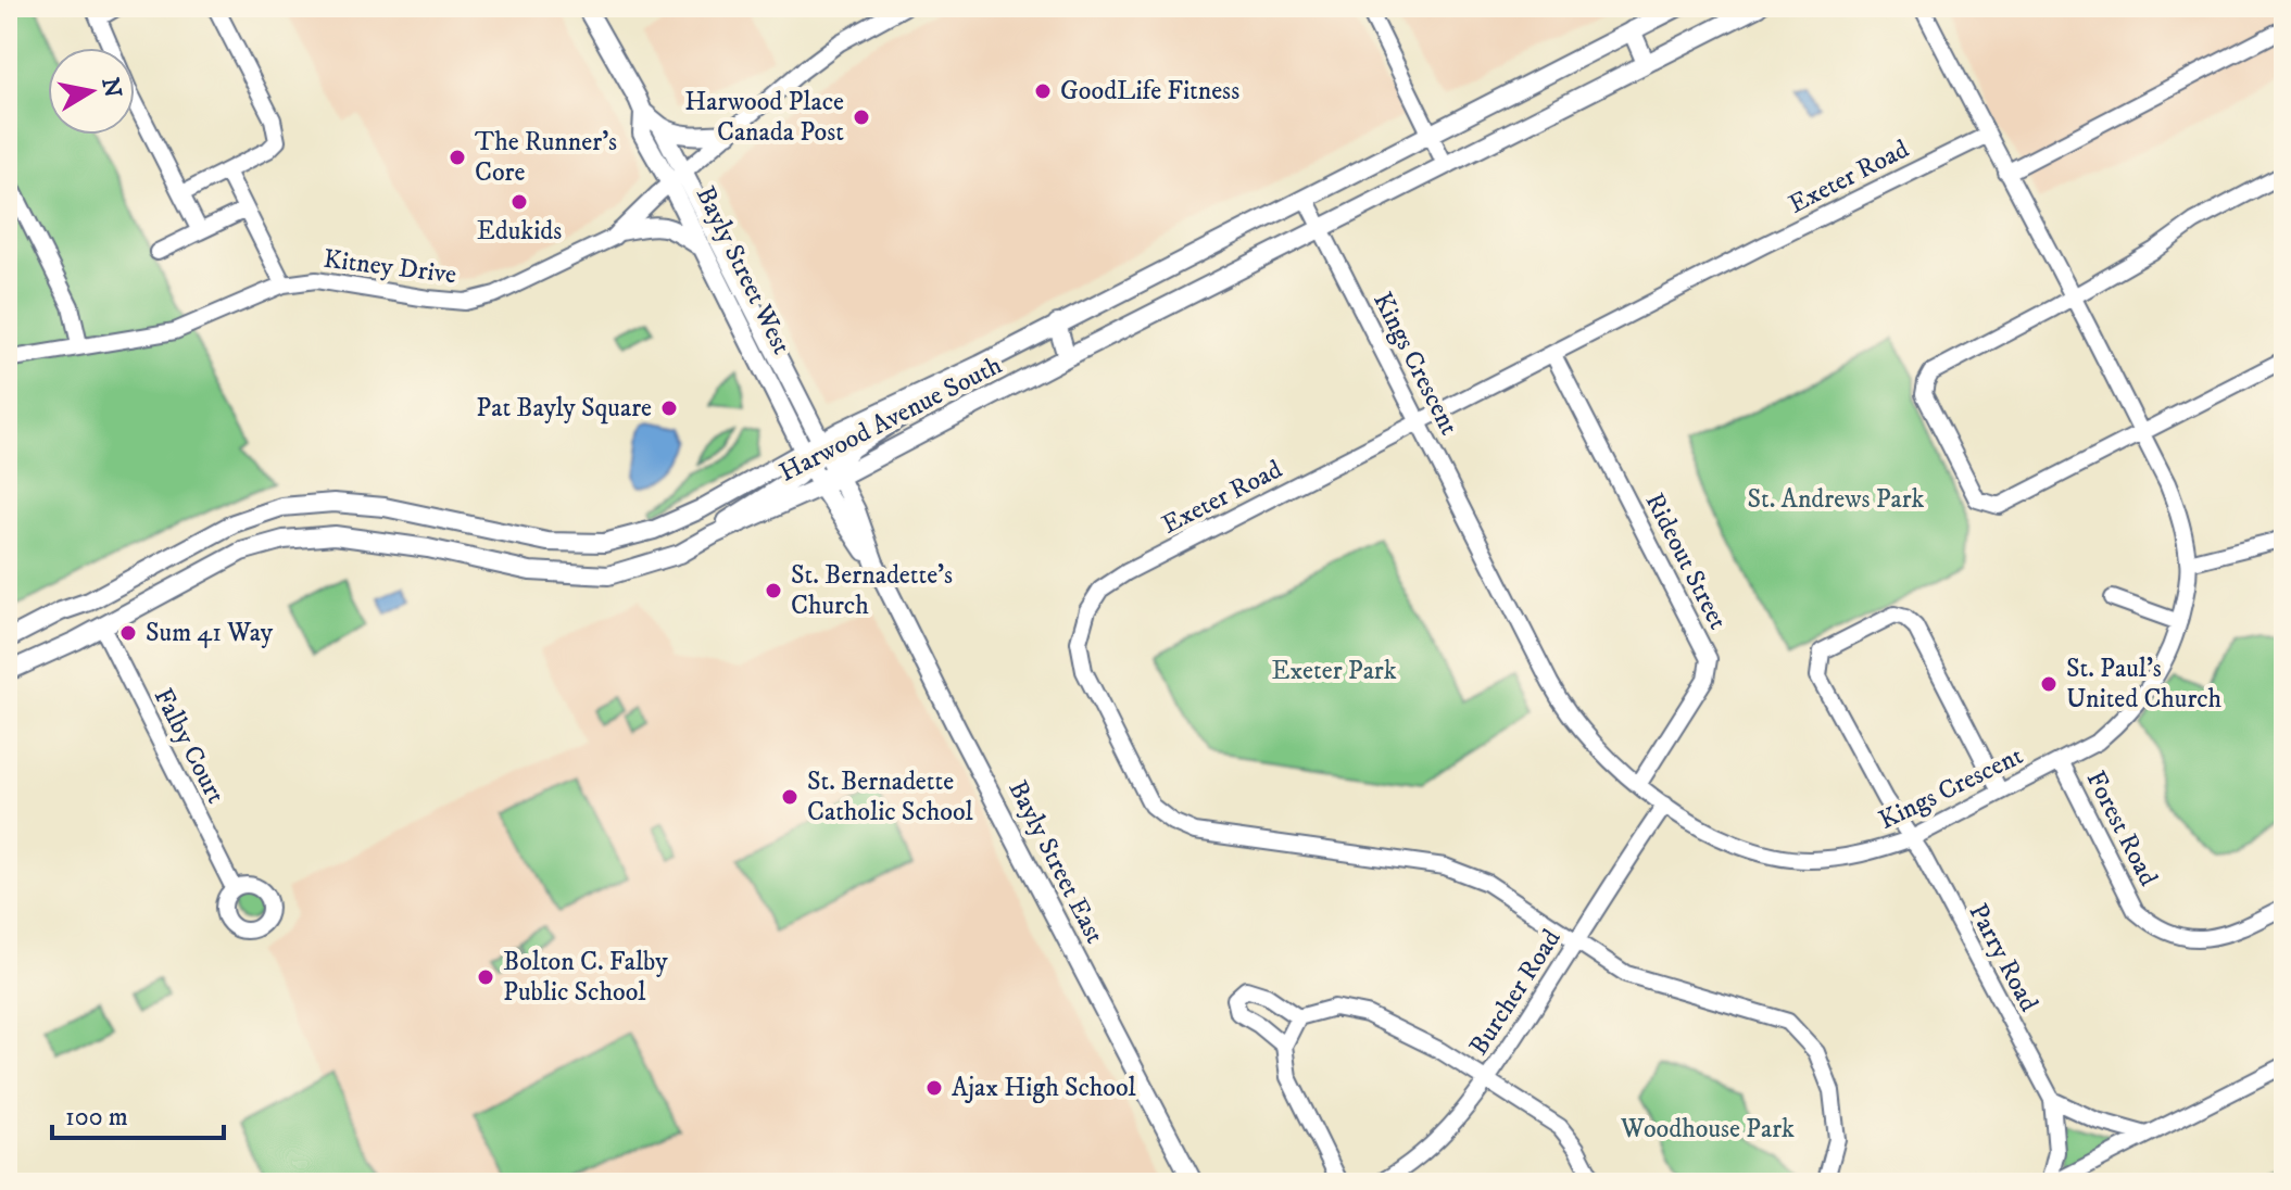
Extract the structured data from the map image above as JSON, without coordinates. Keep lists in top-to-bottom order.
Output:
{
  "streets": {
    "main road": ["Bayly Street West", "Harwood Avenue South", "Bayly Street East"],
    "street": [
      "Exeter Road",
      "Kitney Drive",
      "Kings Crescent",
      "Rideout Street",
      "Falby Court",
      "Forest Road",
      "Parry Road",
      "Burcher Road"
    ]
  },
  "crossings": [
    ["Exeter Road", "Kings Crescent"],
    ["Exeter Road", "Rideout Street"],
    ["Exeter Road", "Burcher Road"],
    ["Kitney Drive", "Bayly Street West"],
    ["Bayly Street West", "Harwood Avenue South"],
    ["Bayly Street West", "Bayly Street East"],
    ["Kings Crescent", "Harwood Avenue South"],
    ["Kings Crescent", "Rideout Street"],
    ["Kings Crescent", "Forest Road"],
    ["Kings Crescent", "Parry Road"],
    ["Kings Crescent", "Burcher Road"],
    ["Harwood Avenue South", "Falby Court"],
    ["Harwood Avenue South", "Bayly Street East"]
  ],
  "parks": ["St. Andrews Park", "Exeter Park", "Woodhouse Park"],
  "places": [
    "GoodLife Fitness",
    "Harwood Place Canada Post",
    "The Runner's Core",
    "Edukids",
    "Pat Bayly Square",
    "St. Bernadette's Church",
    "Sum 41 Way",
    "St. Paul's United Church",
    "St. Bernadette Catholic School",
    "Bolton C. Falby Public School",
    "Ajax High School"
  ],
  "scale_bar": "100 m",
  "north": "right"
}
